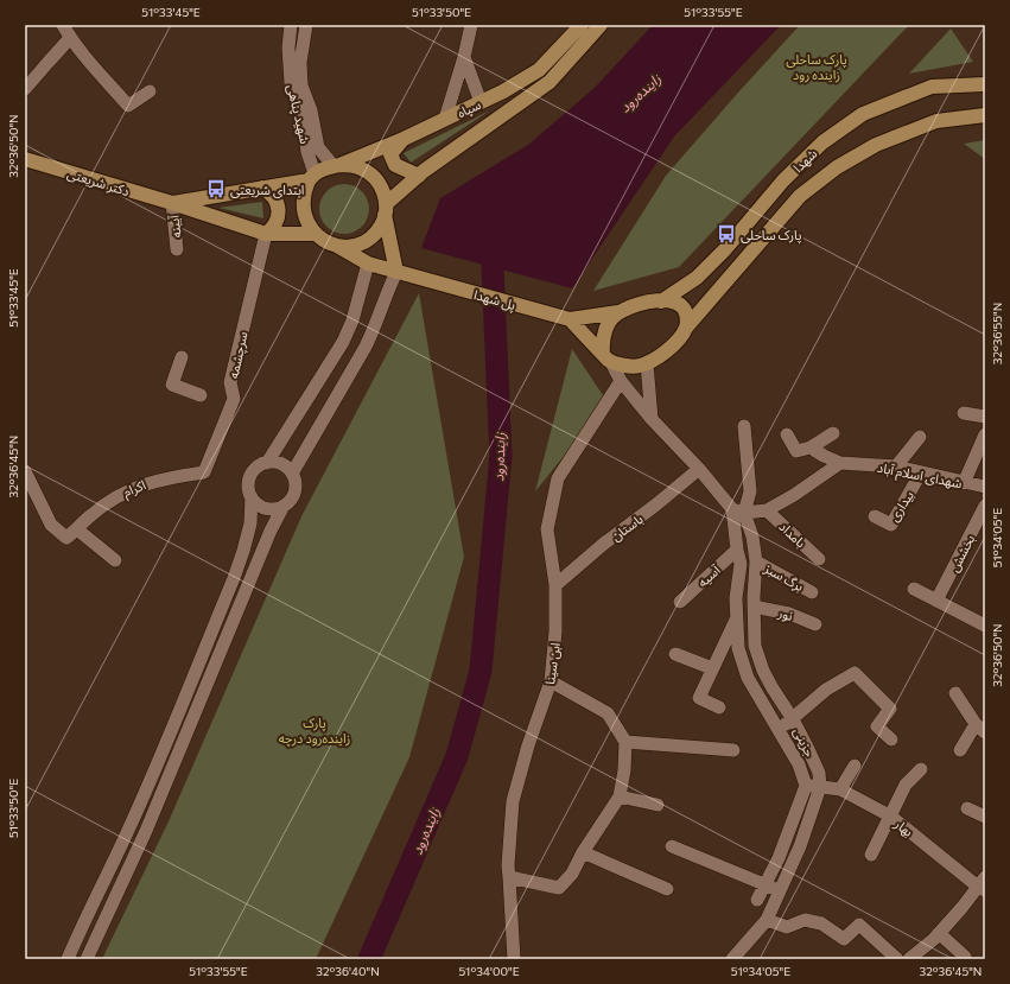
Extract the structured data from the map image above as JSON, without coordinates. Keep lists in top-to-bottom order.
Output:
{
  "streets": {
    "main road": [
      "سپاه",
      "شهدا",
      "دکتر شریعتی",
      "پل شهدا"
    ],
    "street": [
      "شهید پناهی",
      "آیینه",
      "سرچشمه",
      "شهدای اسلام آباد",
      "اکرام",
      "بیداری",
      "باستان",
      "بامداد",
      "بخشش",
      "آسیه",
      "برگ سبز",
      "نور",
      "ابن سینا",
      "جزینی",
      "بهار"
    ]
  },
  "crossings": [
    ["سپاه", "شهید پناهی"],
    ["سپاه", "دکتر شریعتی"],
    ["سپاه", "پل شهدا"],
    ["شهید پناهی", "دکتر شریعتی"],
    ["شهید پناهی", "پل شهدا"],
    ["دکتر شریعتی", "آیینه"],
    ["دکتر شریعتی", "پل شهدا"],
    ["دکتر شریعتی", "سرچشمه"],
    ["سرچشمه", "اکرام"],
    ["شهدای اسلام آباد", "بیداری"],
    ["باستان", "ابن سینا"],
    ["برگ سبز", "جزینی"],
    ["نور", "جزینی"],
    ["جزینی", "بهار"]
  ],
  "water": ["زاینده‌رود"],
  "parks": ["پارک ساحلی زاینده رود", "پارک زاینده‌رود درچه"],
  "places": {
    "bus stop": ["ابتدای شریعتی", "پارک ساحلی"]
  },
  "coordinates": [
    "51°33'45\"E",
    "51°33'50\"E",
    "51°33'55\"E",
    "32°36'50\"N",
    "32°36'55\"N",
    "32°36'45\"N",
    "51°34'05\"E",
    "32°36'40\"N",
    "51°34'00\"E"
  ]
}
